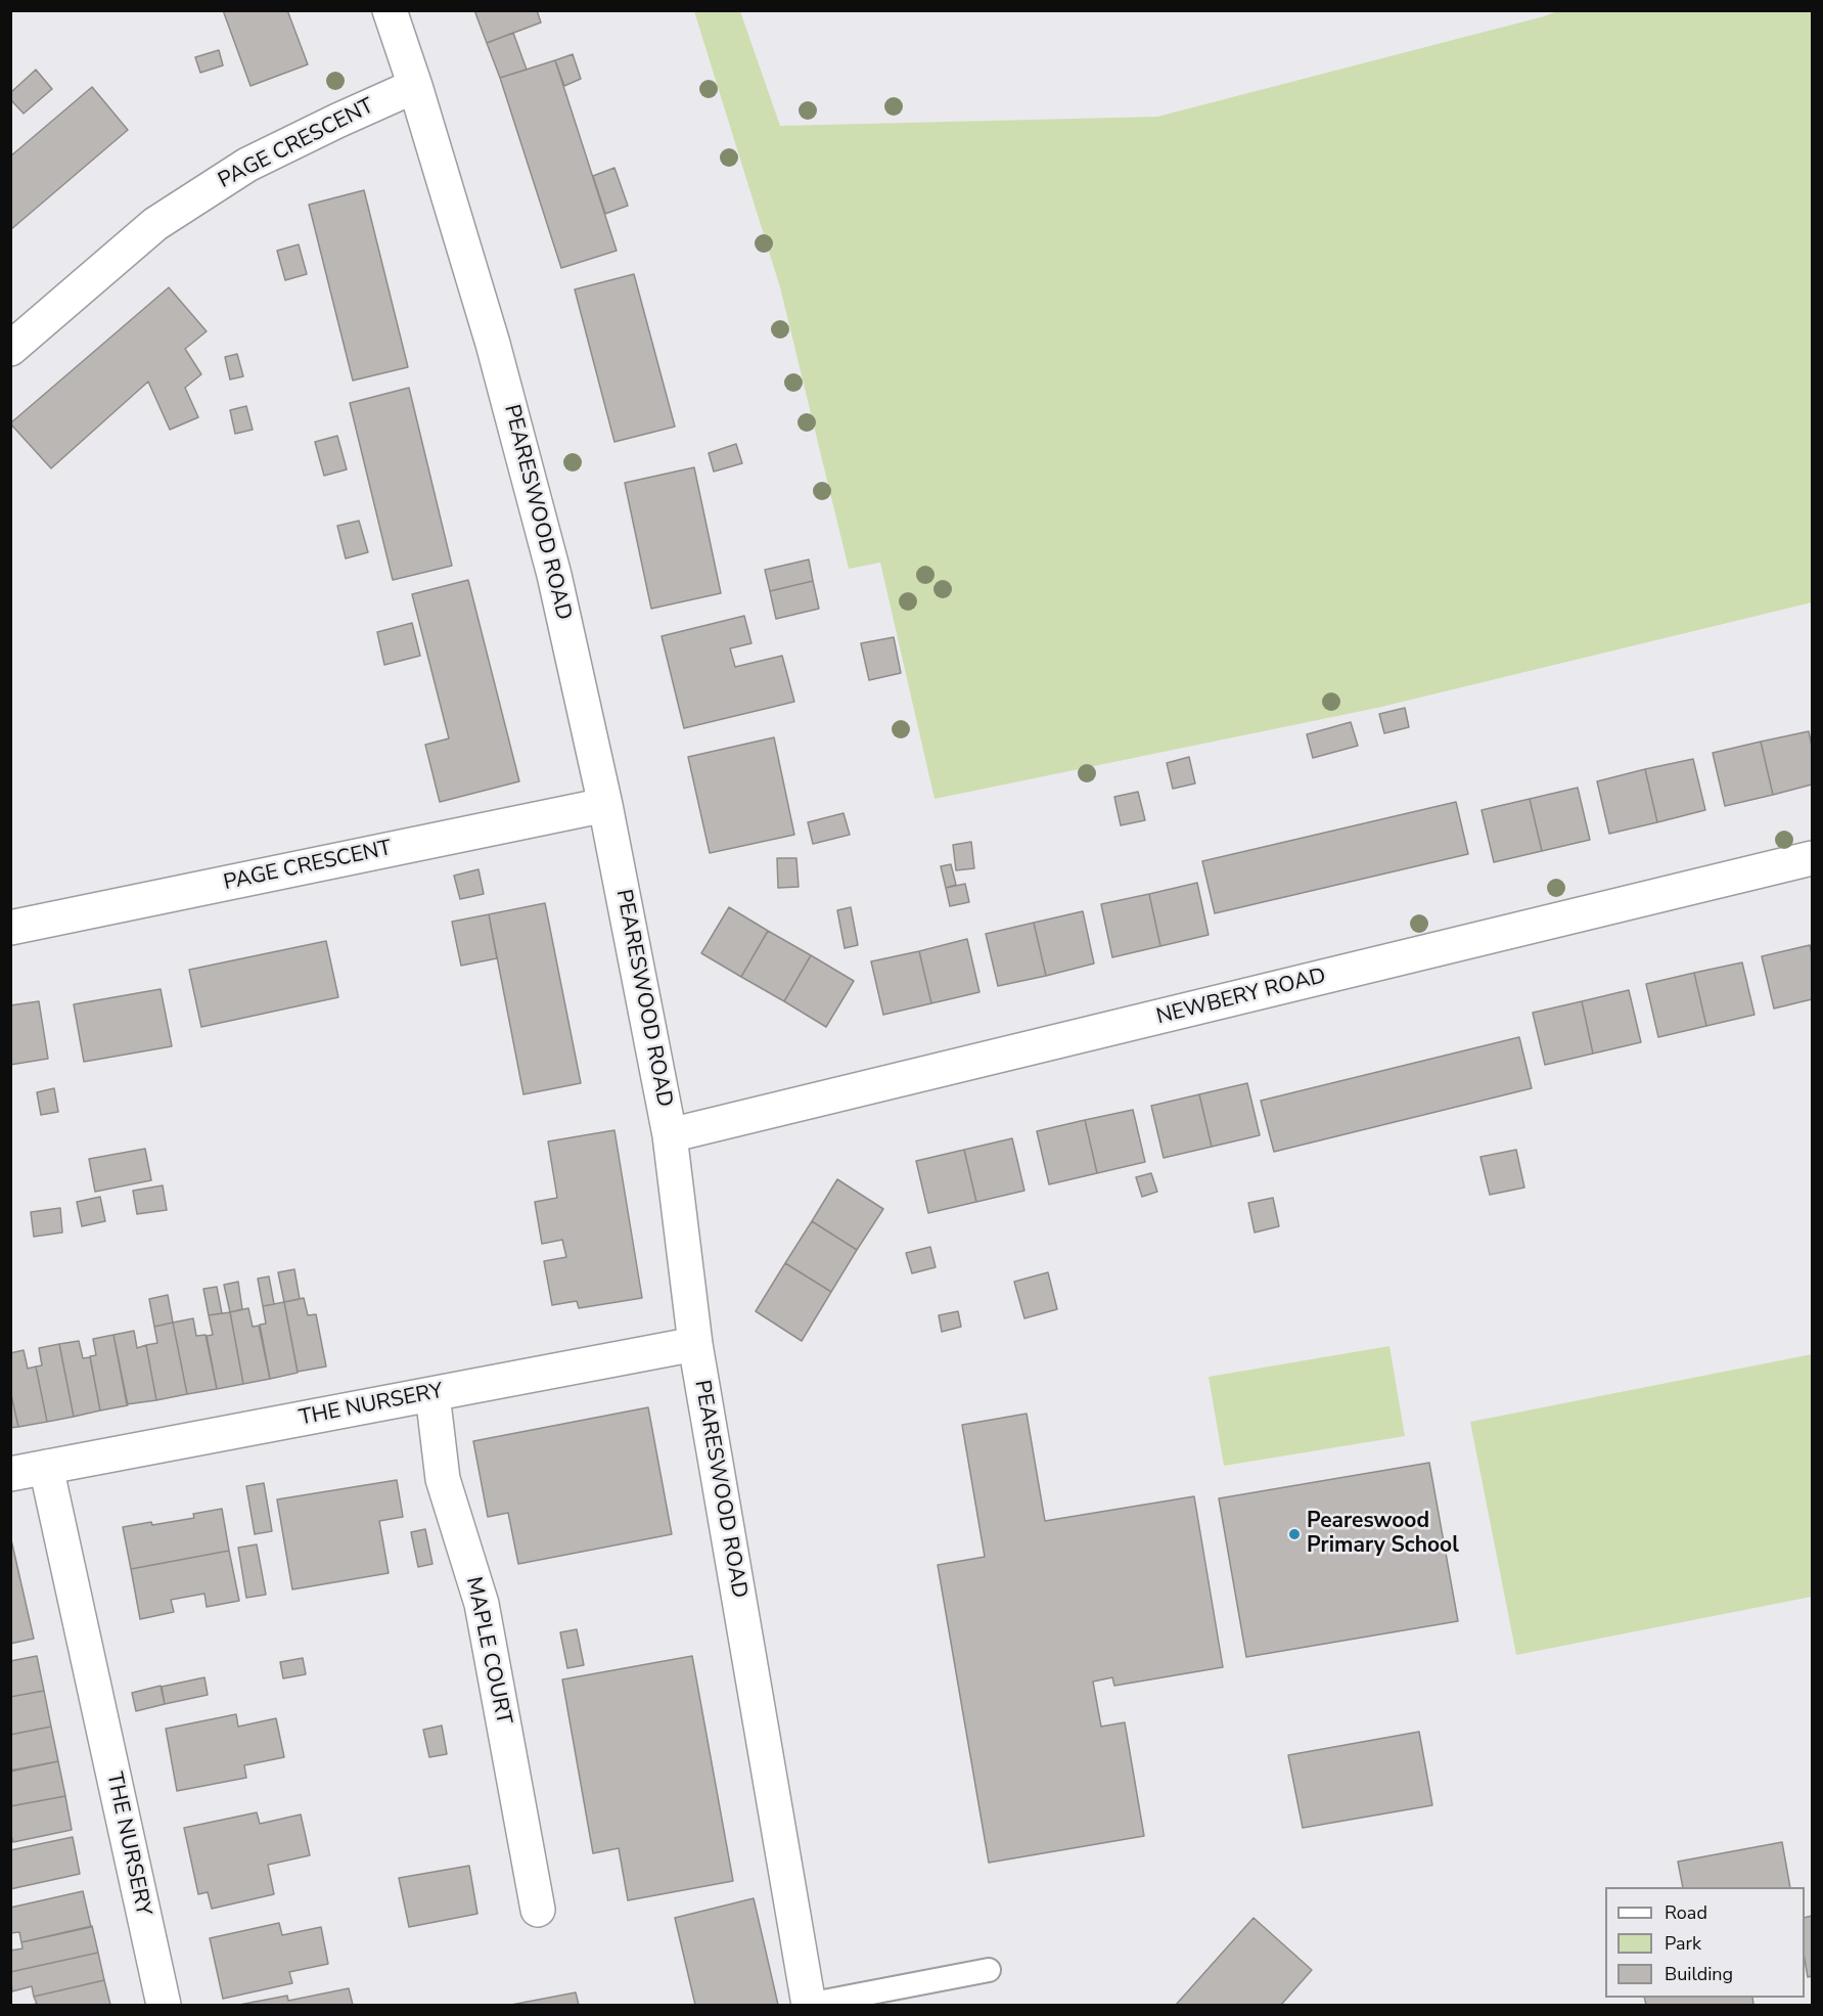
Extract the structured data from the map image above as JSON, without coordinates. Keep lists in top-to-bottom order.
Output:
{
  "streets": {
    "street": [
      "PAGE CRESCENT",
      "PEARESWOOD ROAD",
      "NEWBERY ROAD",
      "THE NURSERY",
      "MAPLE COURT"
    ]
  },
  "crossings": [
    ["PAGE CRESCENT", "PEARESWOOD ROAD"],
    ["PEARESWOOD ROAD", "NEWBERY ROAD"],
    ["PEARESWOOD ROAD", "THE NURSERY"],
    ["THE NURSERY", "MAPLE COURT"]
  ],
  "places": ["Peareswood Primary School"],
  "legend": ["Road", "Park", "Building"]
}
